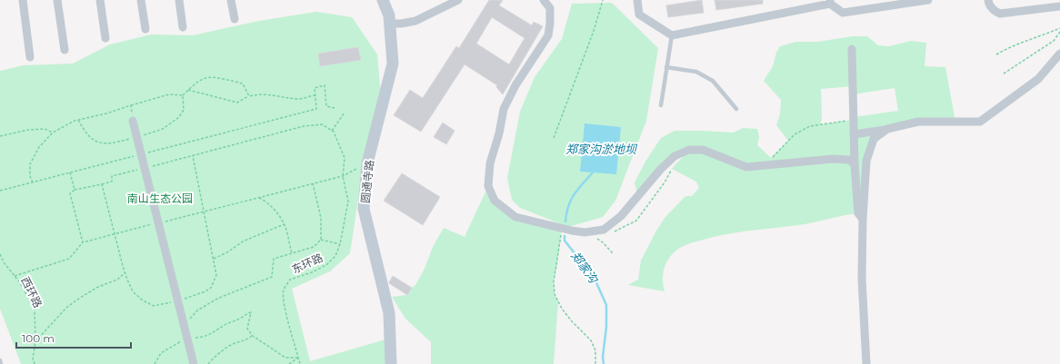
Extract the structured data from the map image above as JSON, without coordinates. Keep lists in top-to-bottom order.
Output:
{
  "streets": {
    "street": ["圆通寺路"],
    "path": ["东环路", "西环路"]
  },
  "water": ["郑家沟淤地坝", "郑家沟"],
  "parks": ["南山生态公园"],
  "scale_bar": "100 m"
}
